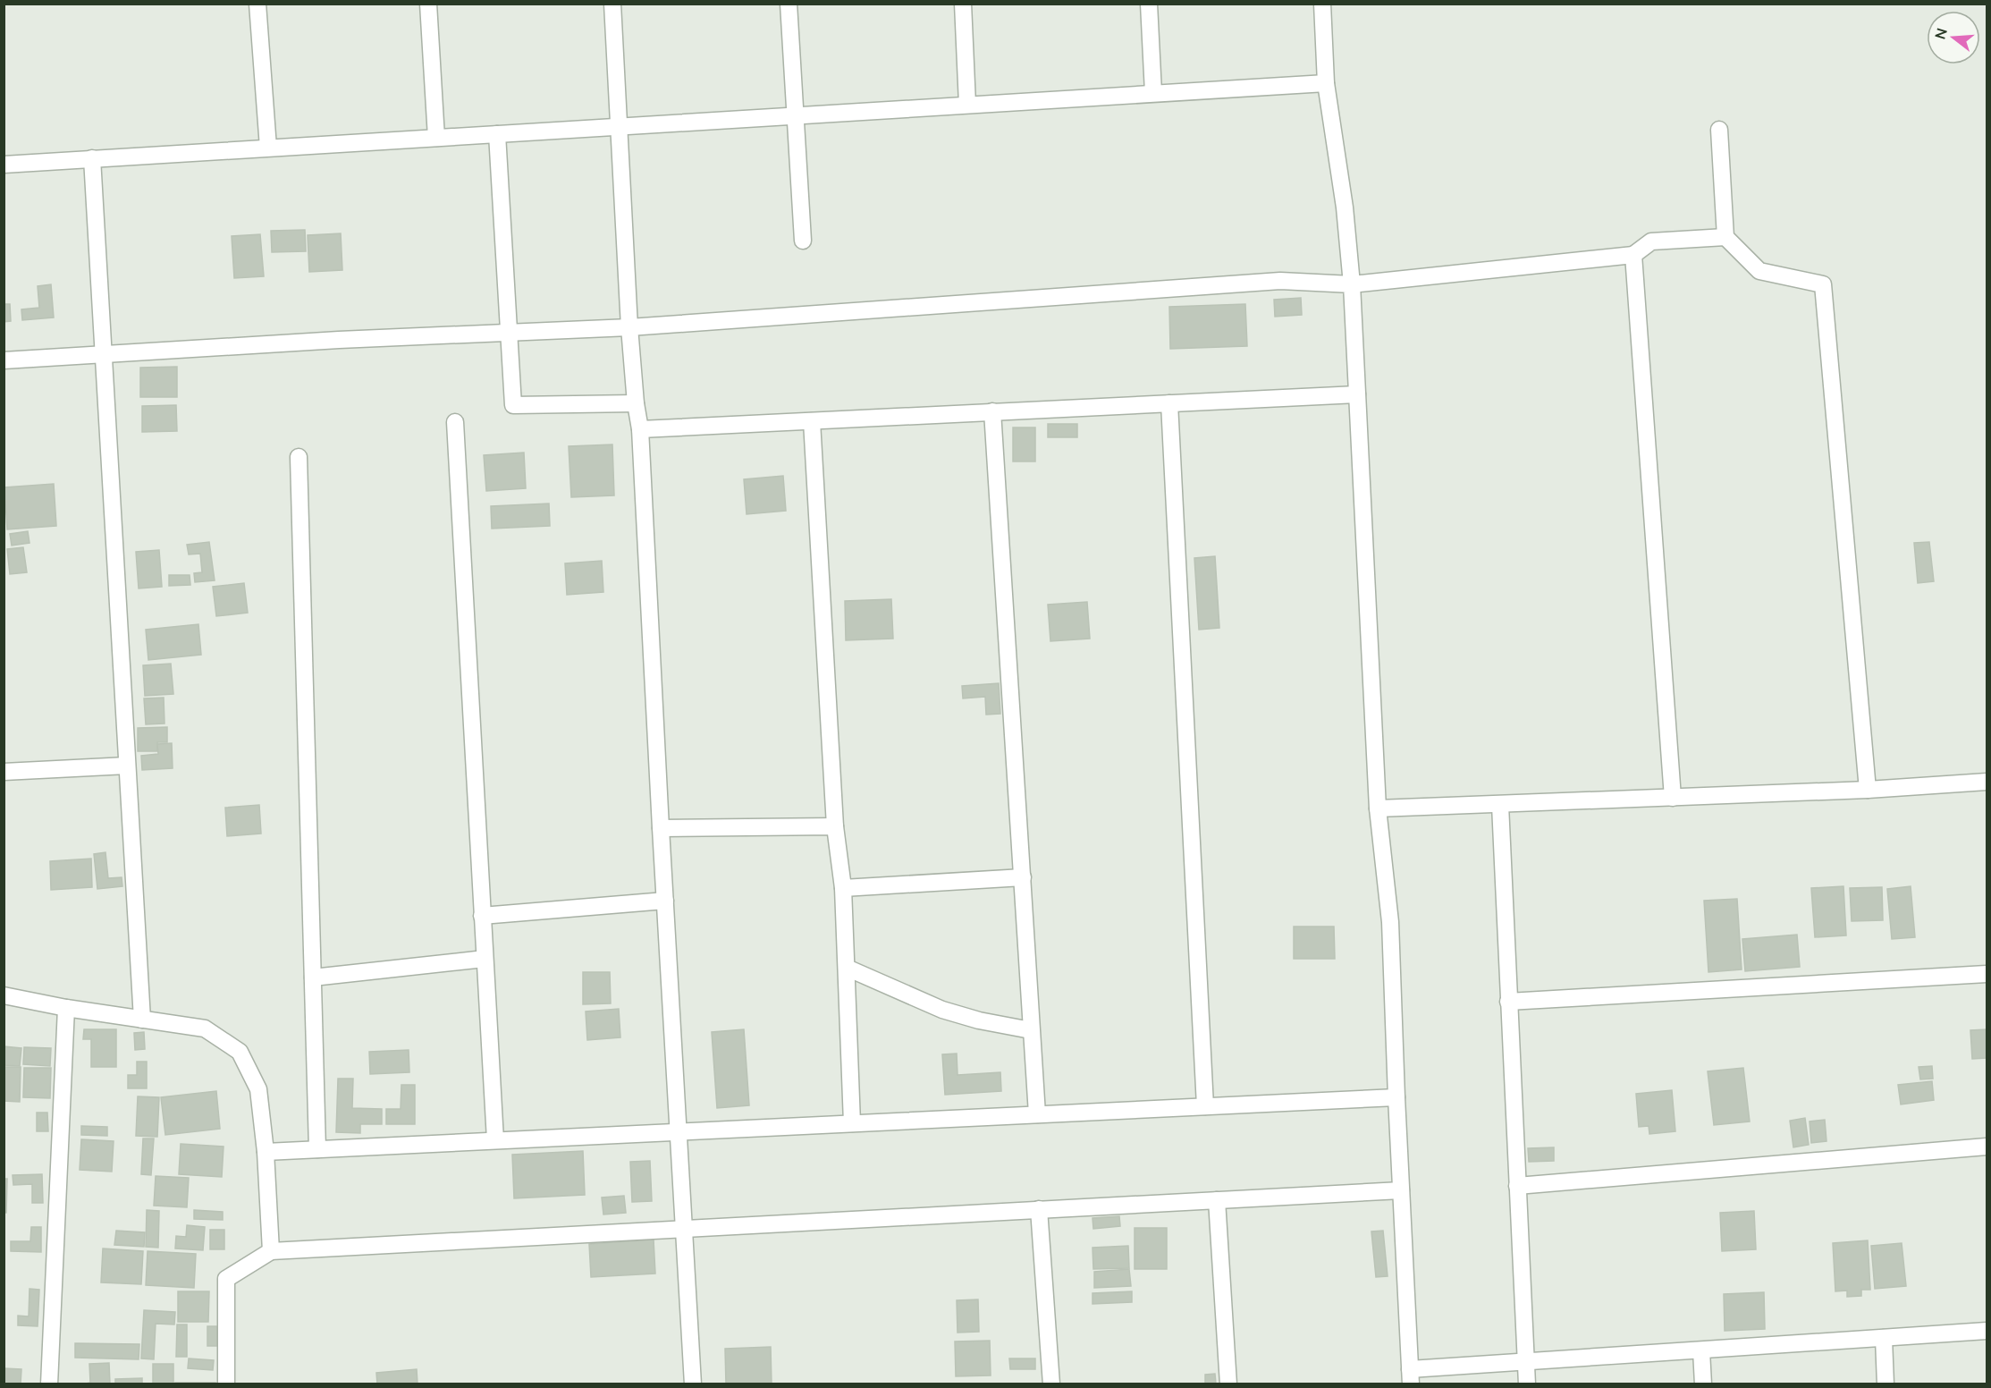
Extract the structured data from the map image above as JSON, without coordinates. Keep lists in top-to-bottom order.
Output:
{
  "north": "left"
}
